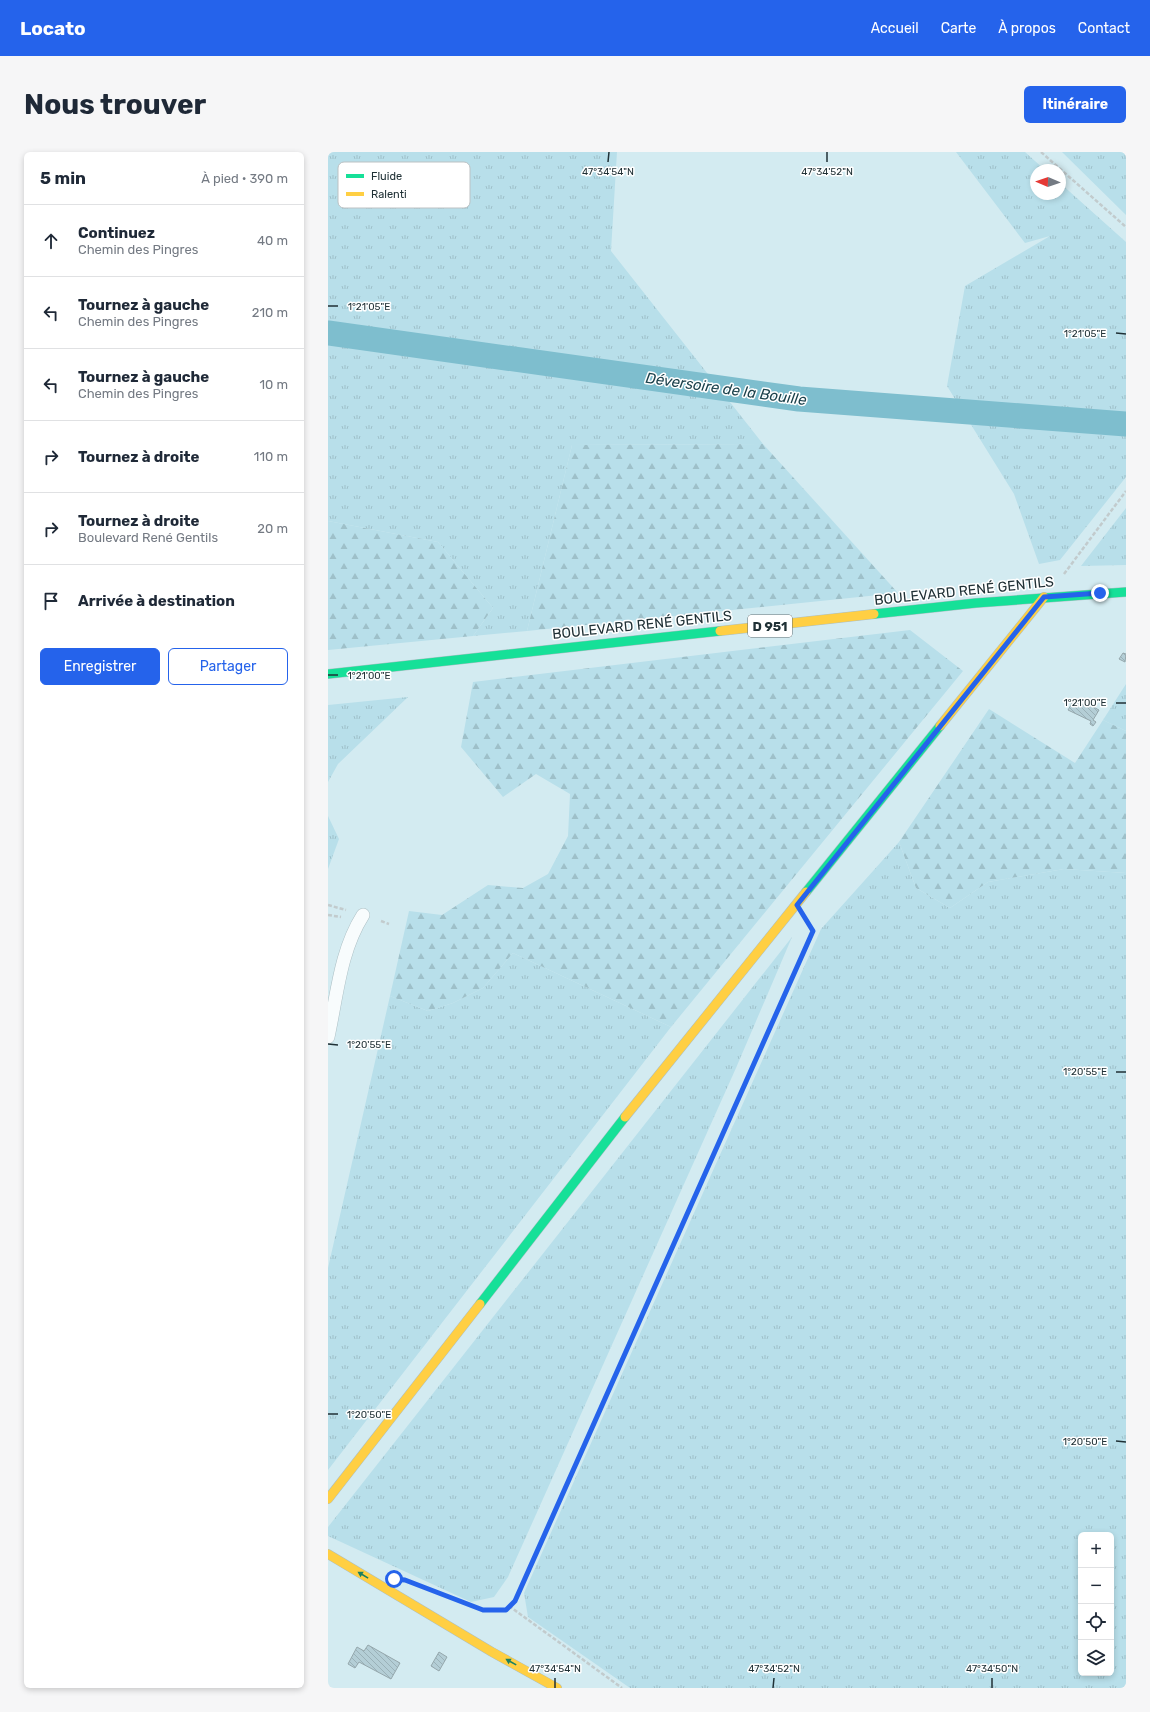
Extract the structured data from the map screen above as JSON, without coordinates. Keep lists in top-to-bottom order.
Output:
{
  "streets": {
    "street": ["BOULEVARD RENÉ GENTILS", "D 951"]
  },
  "water": ["Déversoire de la Bouille"],
  "legend": ["Fluide", "Ralenti"],
  "north": "left",
  "page": {
    "header": "Locato",
    "nav": [
      "Accueil",
      "Carte",
      "À propos",
      "Contact"
    ],
    "buttons": [
      "Itinéraire",
      ["Enregistrer", "Partager"]
    ],
    "title": "Nous trouver",
    "heading": ["5 min", "À pied · 390 m"],
    "list": [
      ["Continuez", "Chemin des Pingres", "40 m"],
      ["Tournez à gauche", "Chemin des Pingres", "210 m"],
      ["Tournez à gauche", "Chemin des Pingres", "10 m"],
      ["Tournez à droite", "110 m"],
      ["Tournez à droite", "Boulevard René Gentils", "20 m"],
      "Arrivée à destination"
    ],
    "map_buttons": ["+", "−"]
  },
  "coordinates": [
    "47°34'54\"N",
    "47°34'52\"N",
    "1°21'05\"E",
    "1°21'00\"E",
    "1°20'55\"E",
    "1°20'50\"E",
    "47°34'50\"N"
  ]
}
